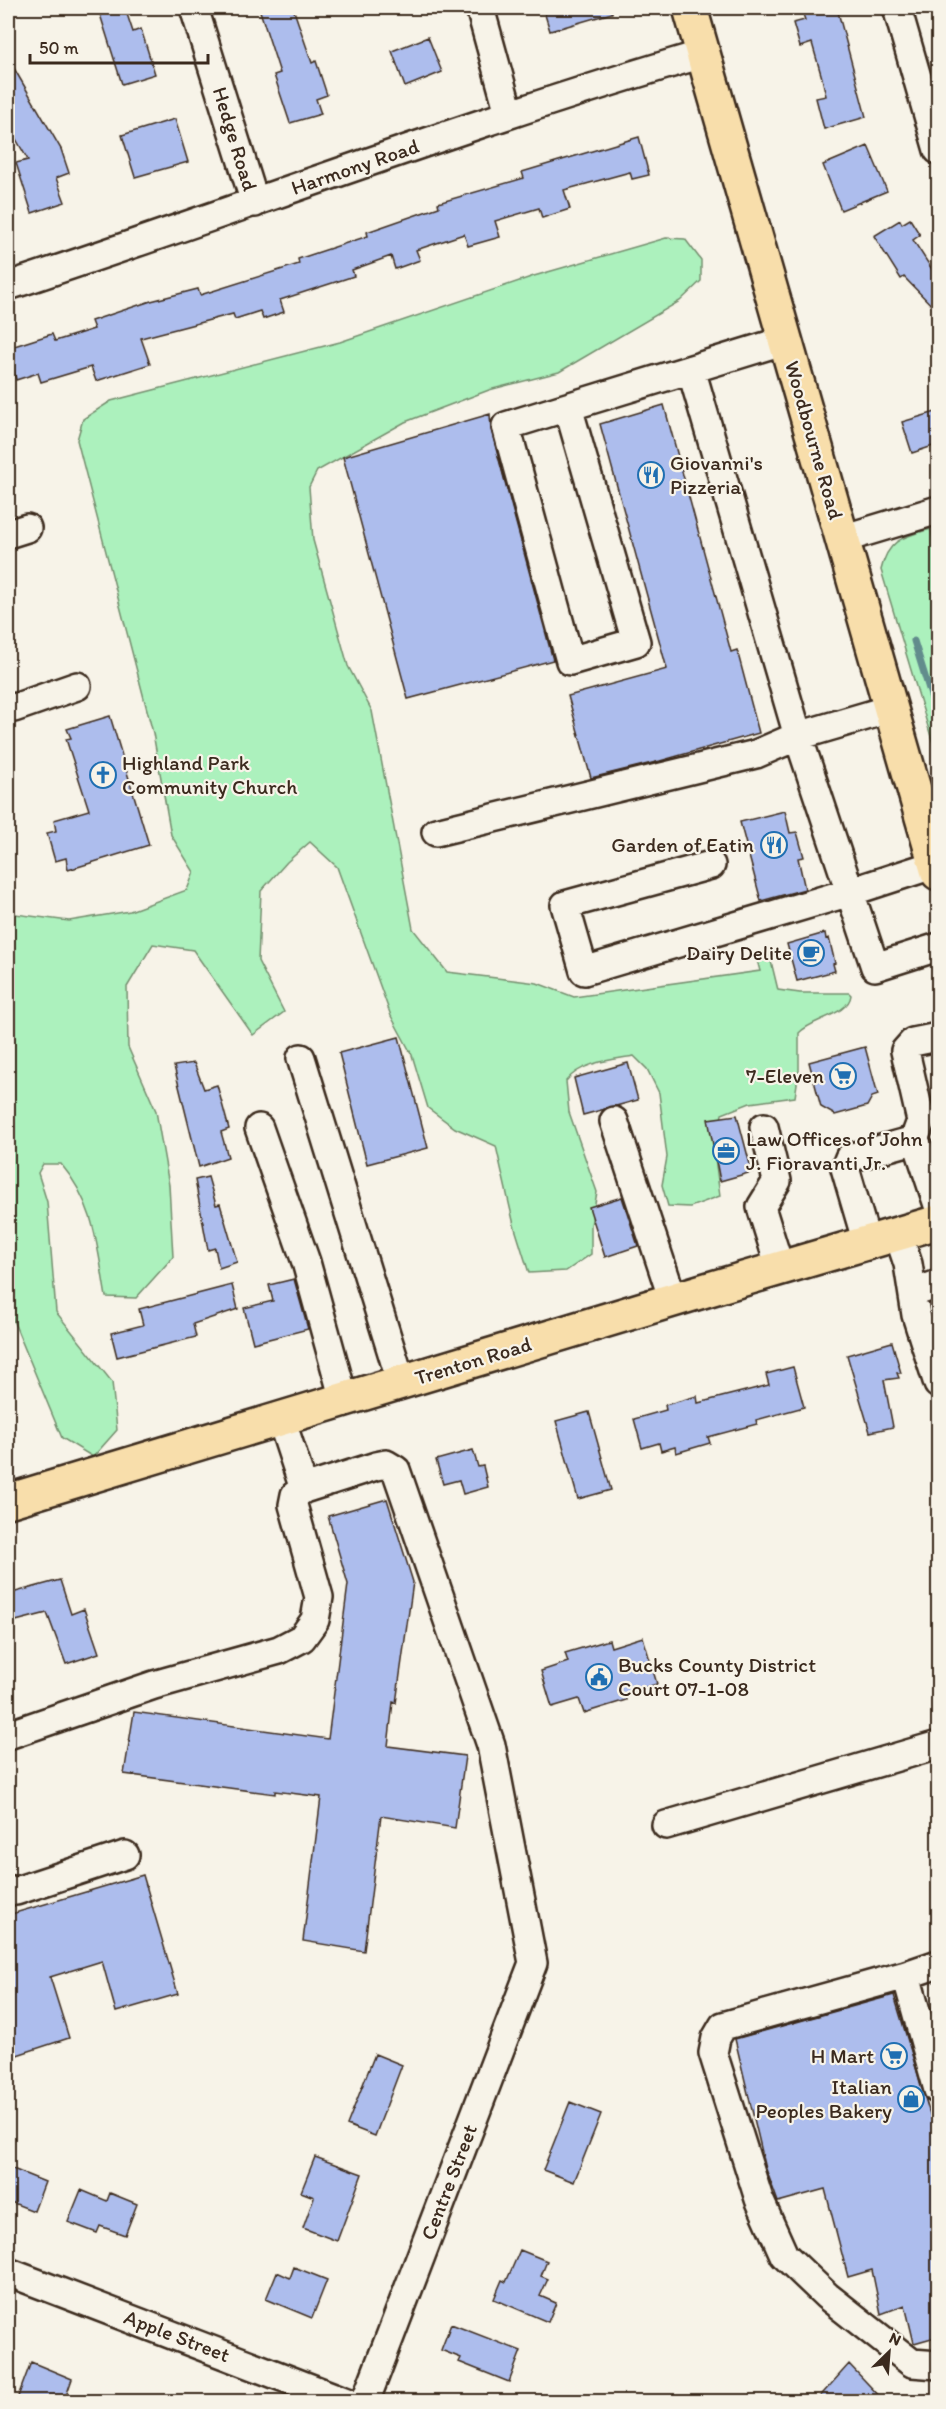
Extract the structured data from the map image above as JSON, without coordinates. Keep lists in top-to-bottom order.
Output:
{
  "streets": {
    "main road": ["Woodbourne Road", "Trenton Road"],
    "street": [
      "Hedge Road",
      "Harmony Road",
      "Centre Street",
      "Apple Street"
    ]
  },
  "crossings": [
    ["Hedge Road", "Harmony Road"],
    ["Harmony Road", "Woodbourne Road"]
  ],
  "places": {
    "restaurant": ["Giovanni's Pizzeria", "Garden of Eatin"],
    "church": ["Highland Park Community Church"],
    "cafe": ["Dairy Delite"],
    "supermarket": ["7-Eleven", "H Mart"],
    "office": ["Law Offices of John J. Fioravanti Jr."],
    "public building": ["Bucks County District Court 07-1-08"],
    "shop": ["Italian Peoples Bakery"]
  },
  "scale_bar": "50 m",
  "north": "top right"
}
